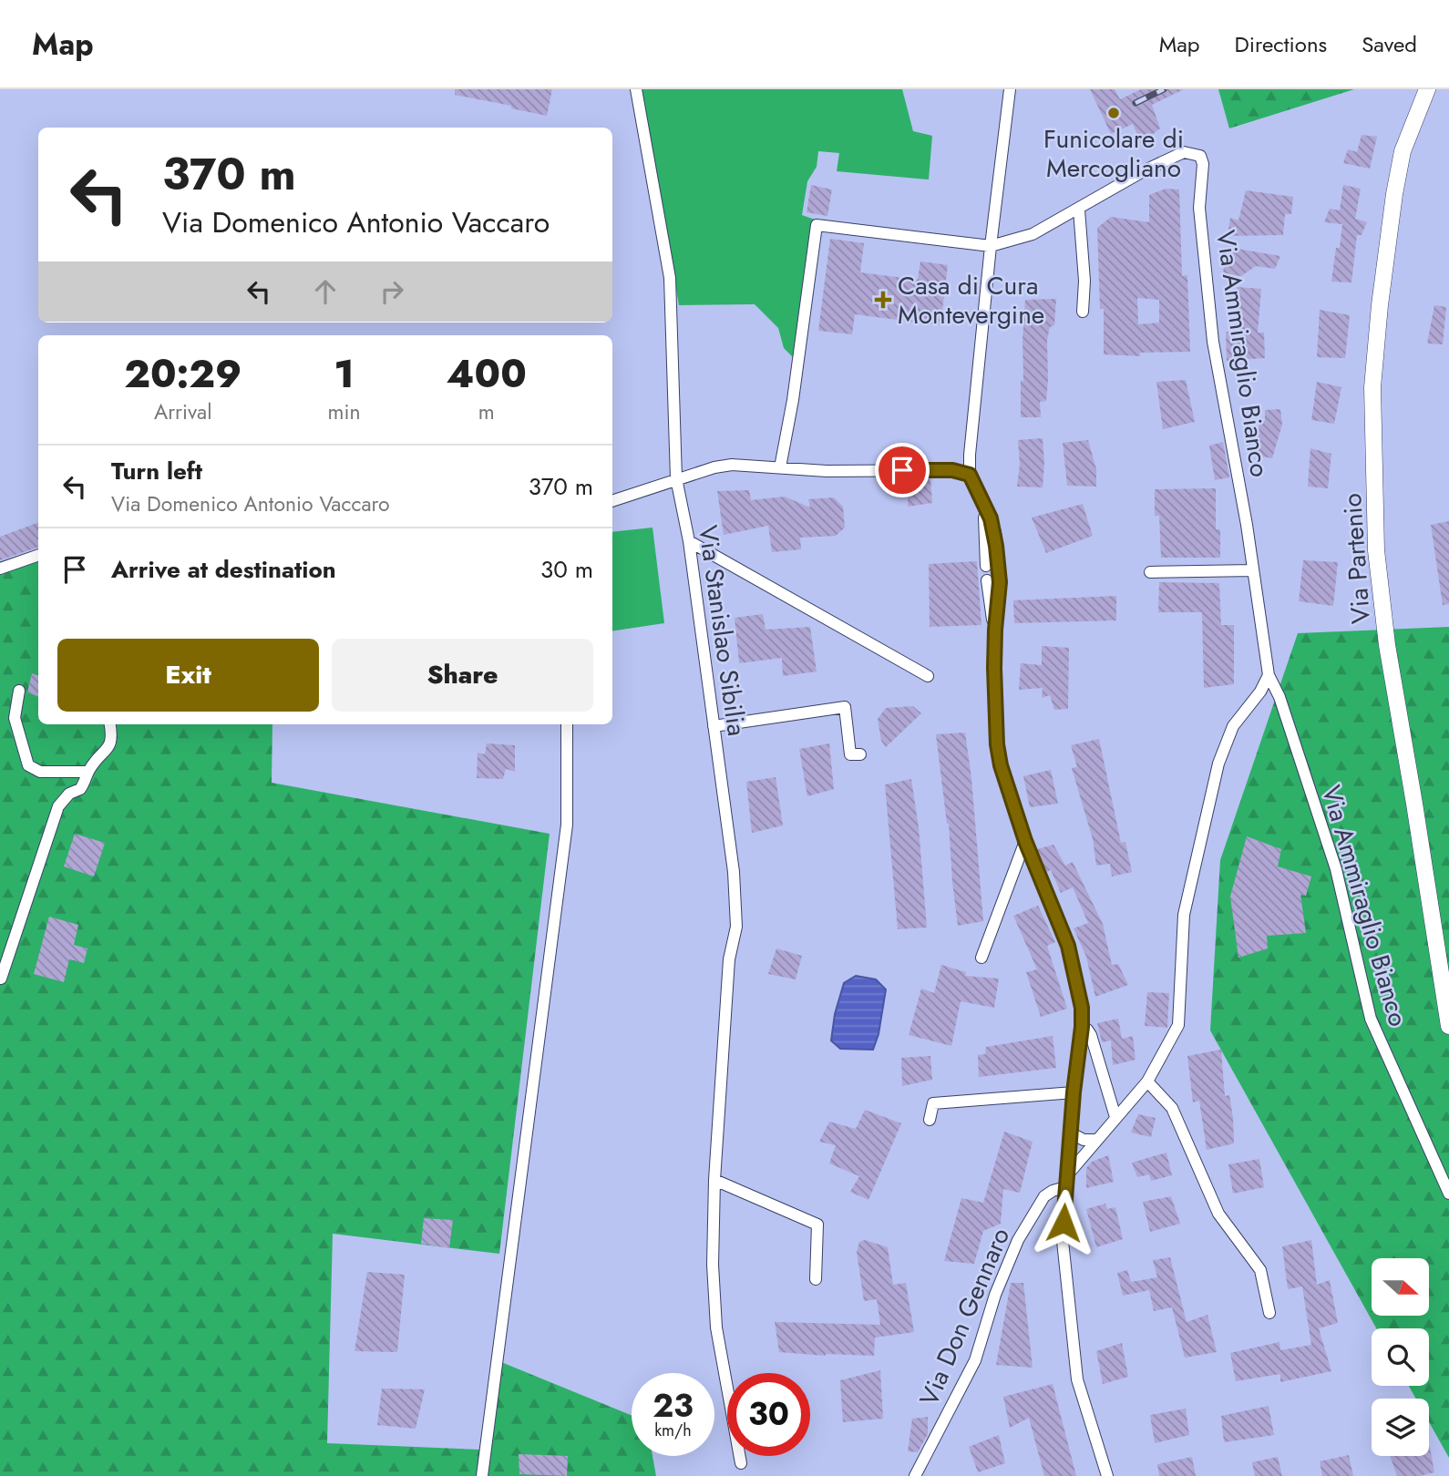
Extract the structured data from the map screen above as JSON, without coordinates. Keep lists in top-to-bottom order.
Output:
{
  "streets": {
    "main road": ["Via Partenio"],
    "street": ["Via Ammiraglio Bianco", "Via Stanislao Sibilia", "Via Don Gennaro"]
  },
  "places": {
    "other": ["Funicolare di Mercogliano"],
    "health": ["Casa di Cura Montevergine"]
  },
  "north": "right",
  "page": {
    "header": "Map",
    "nav": ["Map", "Directions", "Saved"],
    "turn": ["370 m", "Via Domenico Antonio Vaccaro"],
    "eta": [
      "20:29",
      "Arrival",
      "1",
      "min",
      "400",
      "m"
    ],
    "list": [
      {
        "name": "Turn left",
        "note": "Via Domenico Antonio Vaccaro",
        "value": "370 m"
      },
      {
        "name": "Arrive at destination",
        "value": "30 m"
      }
    ],
    "buttons": ["Exit", "Share"],
    "speed": "23 km/h",
    "limit": "30"
  }
}
